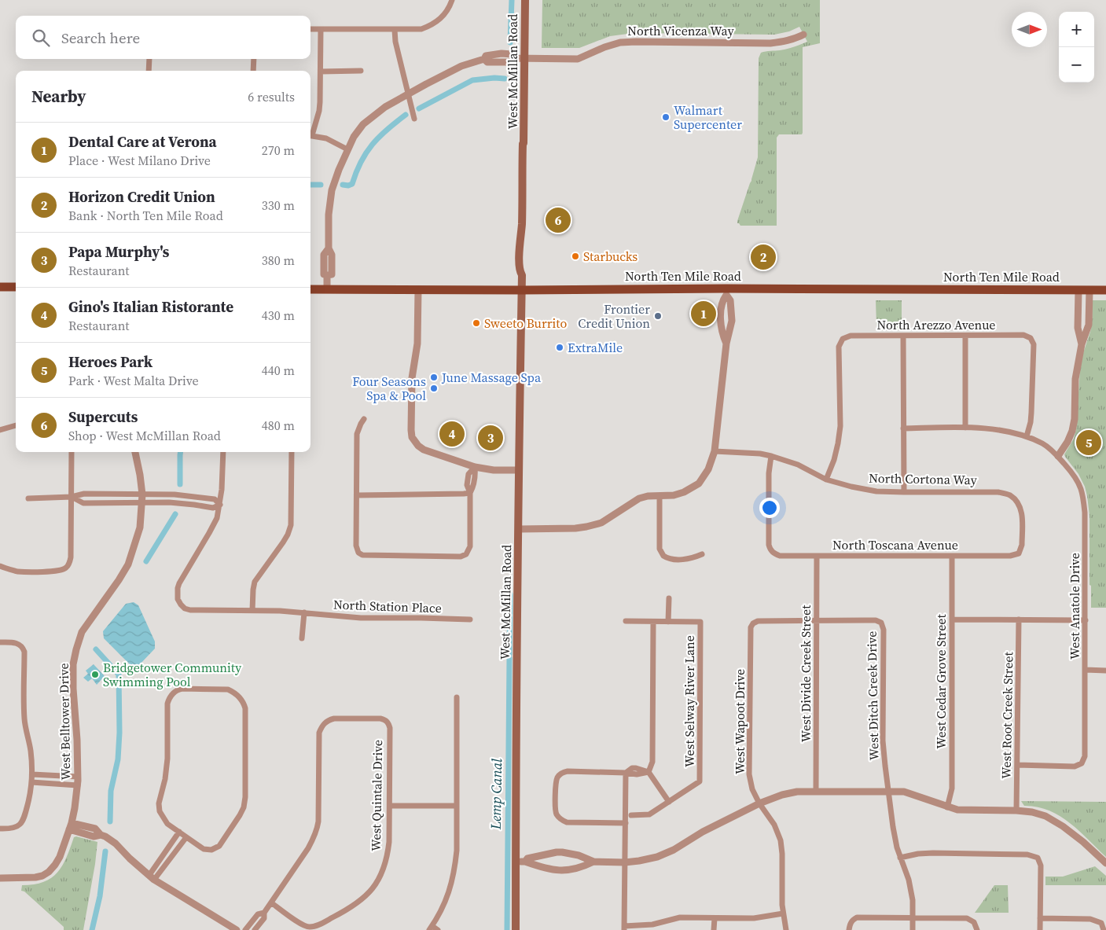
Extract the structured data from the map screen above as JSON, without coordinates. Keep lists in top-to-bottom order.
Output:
{
  "streets": {
    "main road": ["West McMillan Road", "North Ten Mile Road"],
    "street": [
      "North Vicenza Way",
      "North Arezzo Avenue",
      "North Cortona Way",
      "North Toscana Avenue",
      "North Station Place",
      "West Anatole Drive",
      "West Divide Creek Street",
      "West Cedar Grove Street",
      "West Ditch Creek Drive",
      "West Selway River Lane",
      "West Root Creek Street",
      "West Belltower Drive",
      "West Wapoot Drive",
      "West Quintale Drive"
    ]
  },
  "crossings": [
    ["North Vicenza Way", "West McMillan Road"],
    ["North Vicenza Way", "North Ten Mile Road"],
    ["West McMillan Road", "North Ten Mile Road"],
    ["North Arezzo Avenue", "North Cortona Way"],
    ["North Arezzo Avenue", "West Anatole Drive"],
    ["North Cortona Way", "North Toscana Avenue"],
    ["North Toscana Avenue", "West Divide Creek Street"],
    ["North Toscana Avenue", "West Cedar Grove Street"],
    ["West Anatole Drive", "West Root Creek Street"],
    ["West Divide Creek Street", "West Ditch Creek Drive"],
    ["West Divide Creek Street", "West Wapoot Drive"],
    ["West Ditch Creek Drive", "West Wapoot Drive"]
  ],
  "water": ["Lemp Canal"],
  "places": [
    "Walmart Supercenter",
    "Starbucks",
    "Frontier Credit Union",
    "Sweeto Burrito",
    "ExtraMile",
    "June Massage Spa",
    "Four Seasons Spa & Pool",
    "Bridgetower Community Swimming Pool"
  ],
  "north": "right",
  "page": {
    "map_buttons": ["+", "−"],
    "search": "Search here",
    "heading": ["Nearby", "6 results"],
    "list": [
      {
        "mark": "1",
        "name": "Dental Care at Verona",
        "note": "Place · West Milano Drive",
        "value": "270 m"
      },
      {
        "mark": "2",
        "name": "Horizon Credit Union",
        "note": "Bank · North Ten Mile Road",
        "value": "330 m"
      },
      {
        "mark": "3",
        "name": "Papa Murphy's",
        "note": "Restaurant",
        "value": "380 m"
      },
      {
        "mark": "4",
        "name": "Gino's Italian Ristorante",
        "note": "Restaurant",
        "value": "430 m"
      },
      {
        "mark": "5",
        "name": "Heroes Park",
        "note": "Park · West Malta Drive",
        "value": "440 m"
      },
      {
        "mark": "6",
        "name": "Supercuts",
        "note": "Shop · West McMillan Road",
        "value": "480 m"
      }
    ],
    "pins": [
      "6",
      "2",
      "1",
      "4",
      "3",
      "5"
    ]
  }
}
